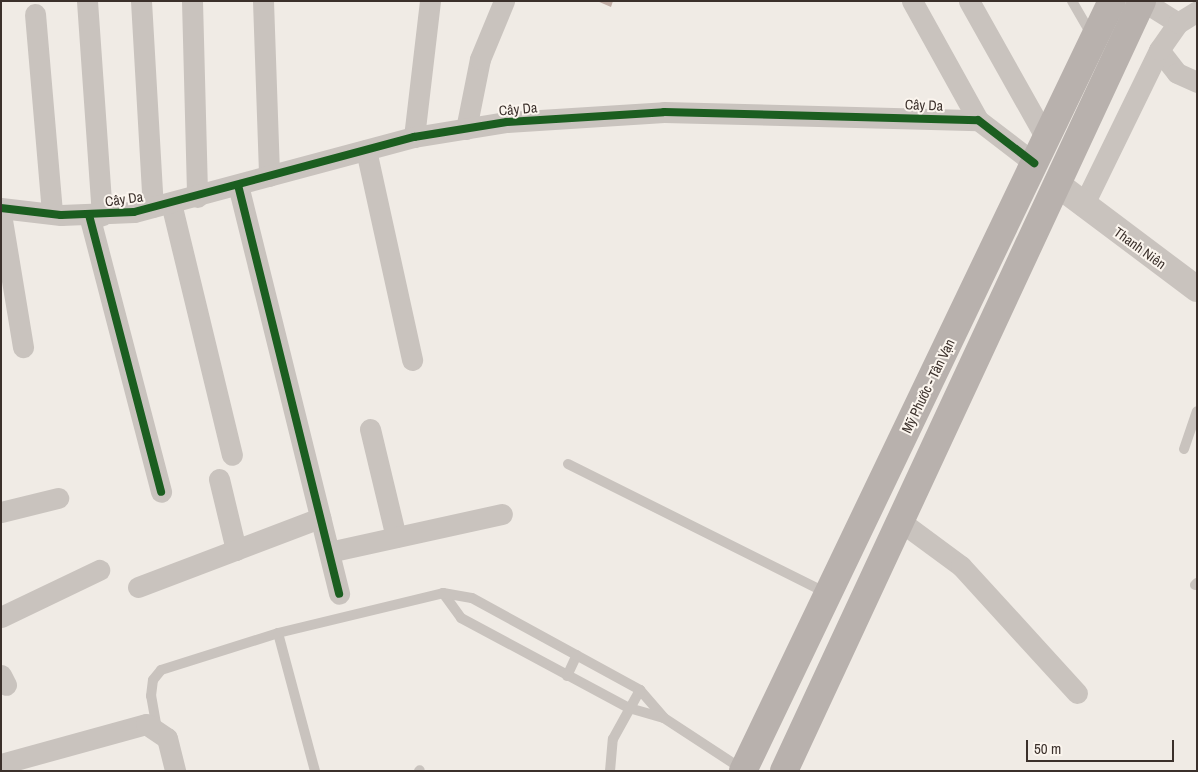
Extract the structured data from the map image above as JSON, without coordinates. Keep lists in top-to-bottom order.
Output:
{
  "streets": {
    "main road": ["Mỹ Phước - Tân Vạn"],
    "street": ["Cây Da", "Thanh Niên"]
  },
  "scale_bar": "50 m"
}
